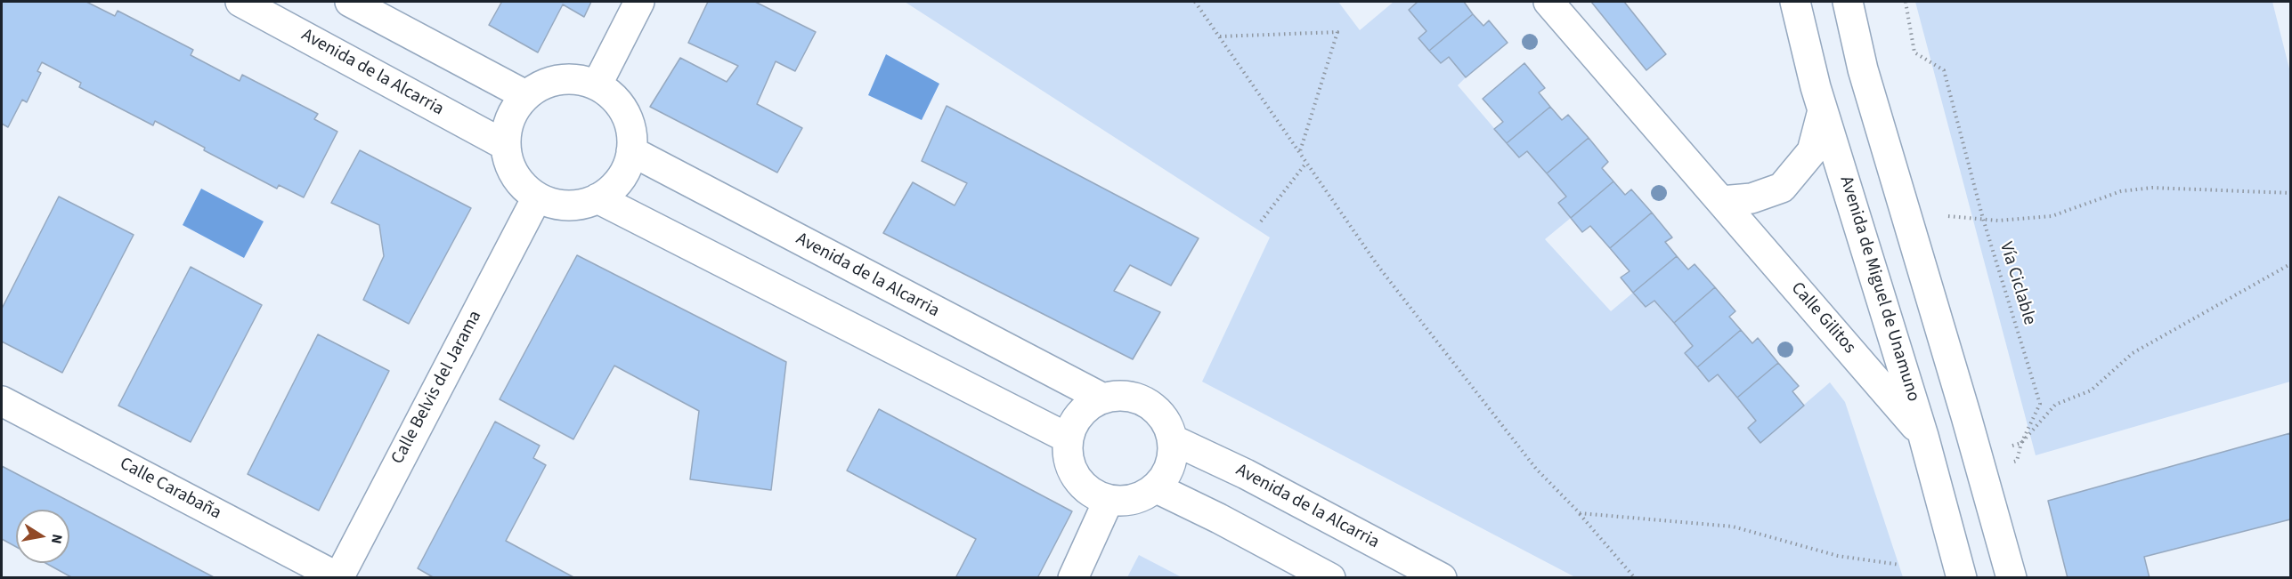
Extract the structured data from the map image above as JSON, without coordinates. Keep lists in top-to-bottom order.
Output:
{
  "streets": {
    "street": [
      "Avenida de la Alcarria",
      "Avenida de Miguel de Unamuno",
      "Calle Gilitos",
      "Calle Belvis del Jarama",
      "Calle Carabaña"
    ],
    "path": ["Vía Ciclable"]
  },
  "crossings": [
    ["Avenida de la Alcarria", "Calle Belvis del Jarama"],
    ["Avenida de Miguel de Unamuno", "Calle Gilitos"],
    ["Calle Belvis del Jarama", "Calle Carabaña"]
  ],
  "north": "right"
}
